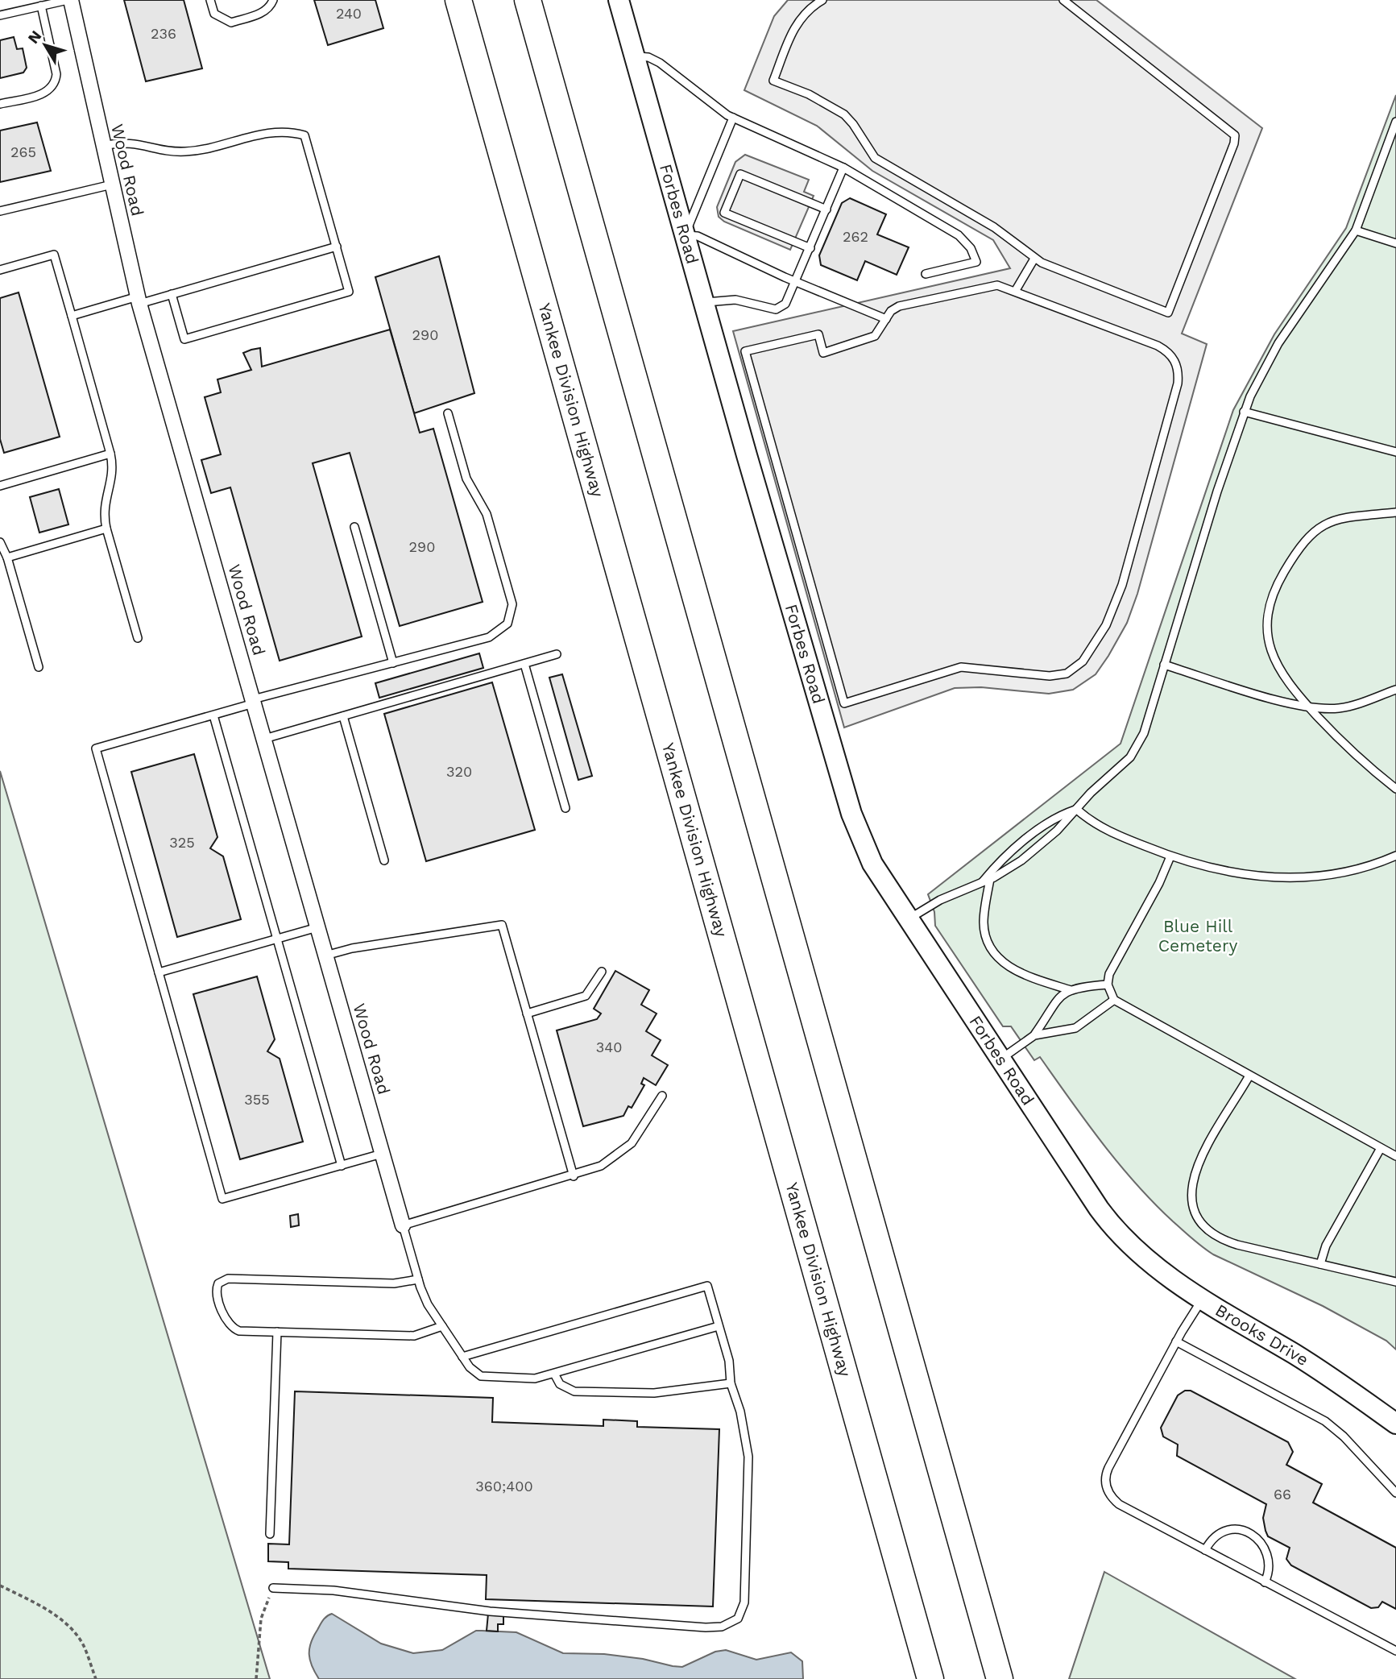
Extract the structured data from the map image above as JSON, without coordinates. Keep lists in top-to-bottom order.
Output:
{
  "streets": {
    "highway": ["Yankee Division Highway"],
    "street": ["Wood Road", "Forbes Road", "Brooks Drive"]
  },
  "crossings": [
    ["Forbes Road", "Brooks Drive"]
  ],
  "parks": ["Blue Hill Cemetery"],
  "house_numbers": [
    "240",
    "236",
    "265",
    "262",
    "290",
    "290",
    "320",
    "325",
    "340",
    "355",
    "360;400",
    "66"
  ],
  "north": "top left"
}
